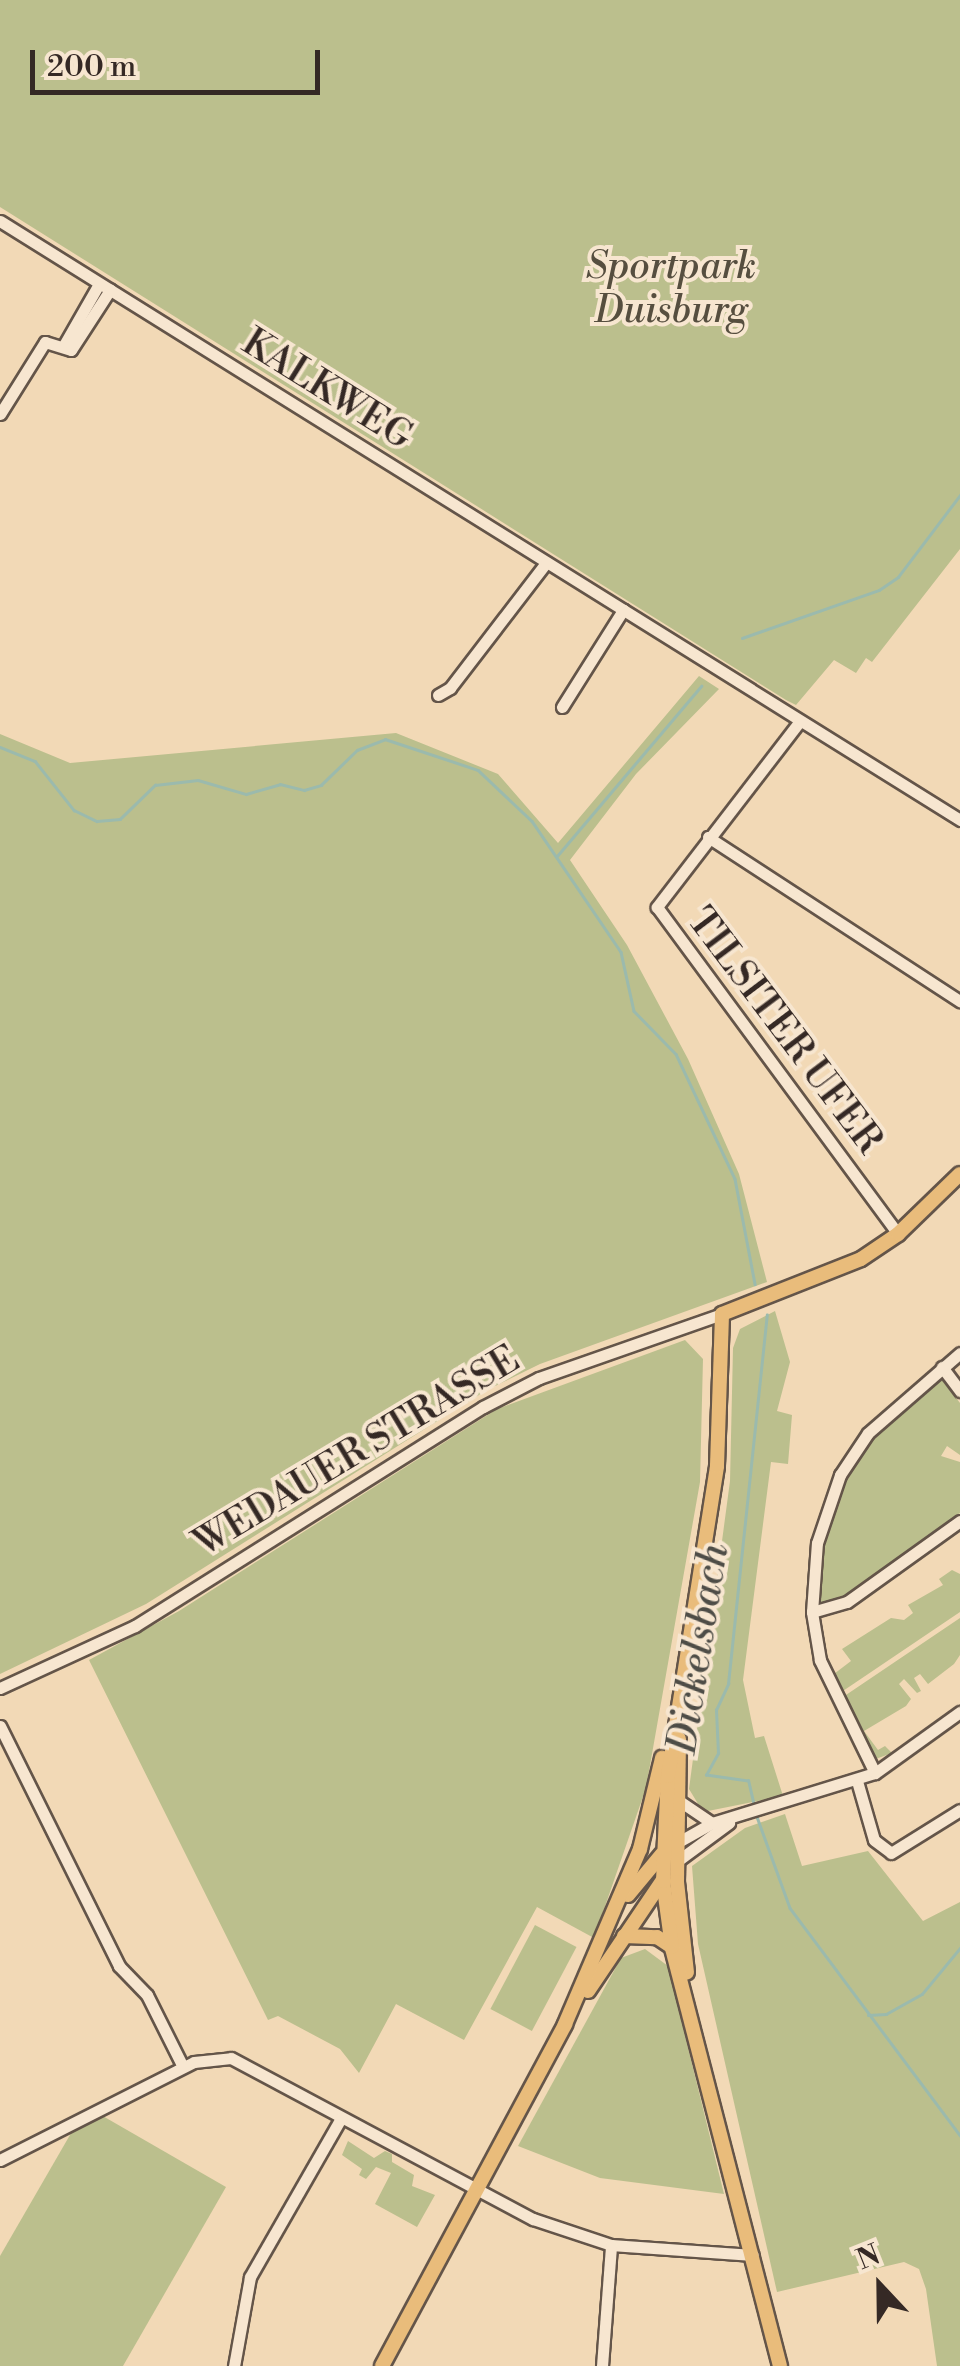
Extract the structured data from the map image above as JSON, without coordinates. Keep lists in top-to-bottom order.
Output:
{
  "streets": {
    "main road": ["WEDAUER STRASSE"],
    "street": ["KALKWEG", "TILSITER UFER"]
  },
  "crossings": [
    ["KALKWEG", "TILSITER UFER"],
    ["TILSITER UFER", "WEDAUER STRASSE"]
  ],
  "water": ["Dickelsbach"],
  "parks": ["Sportpark Duisburg"],
  "scale_bar": "200 m",
  "north": "top"
}
